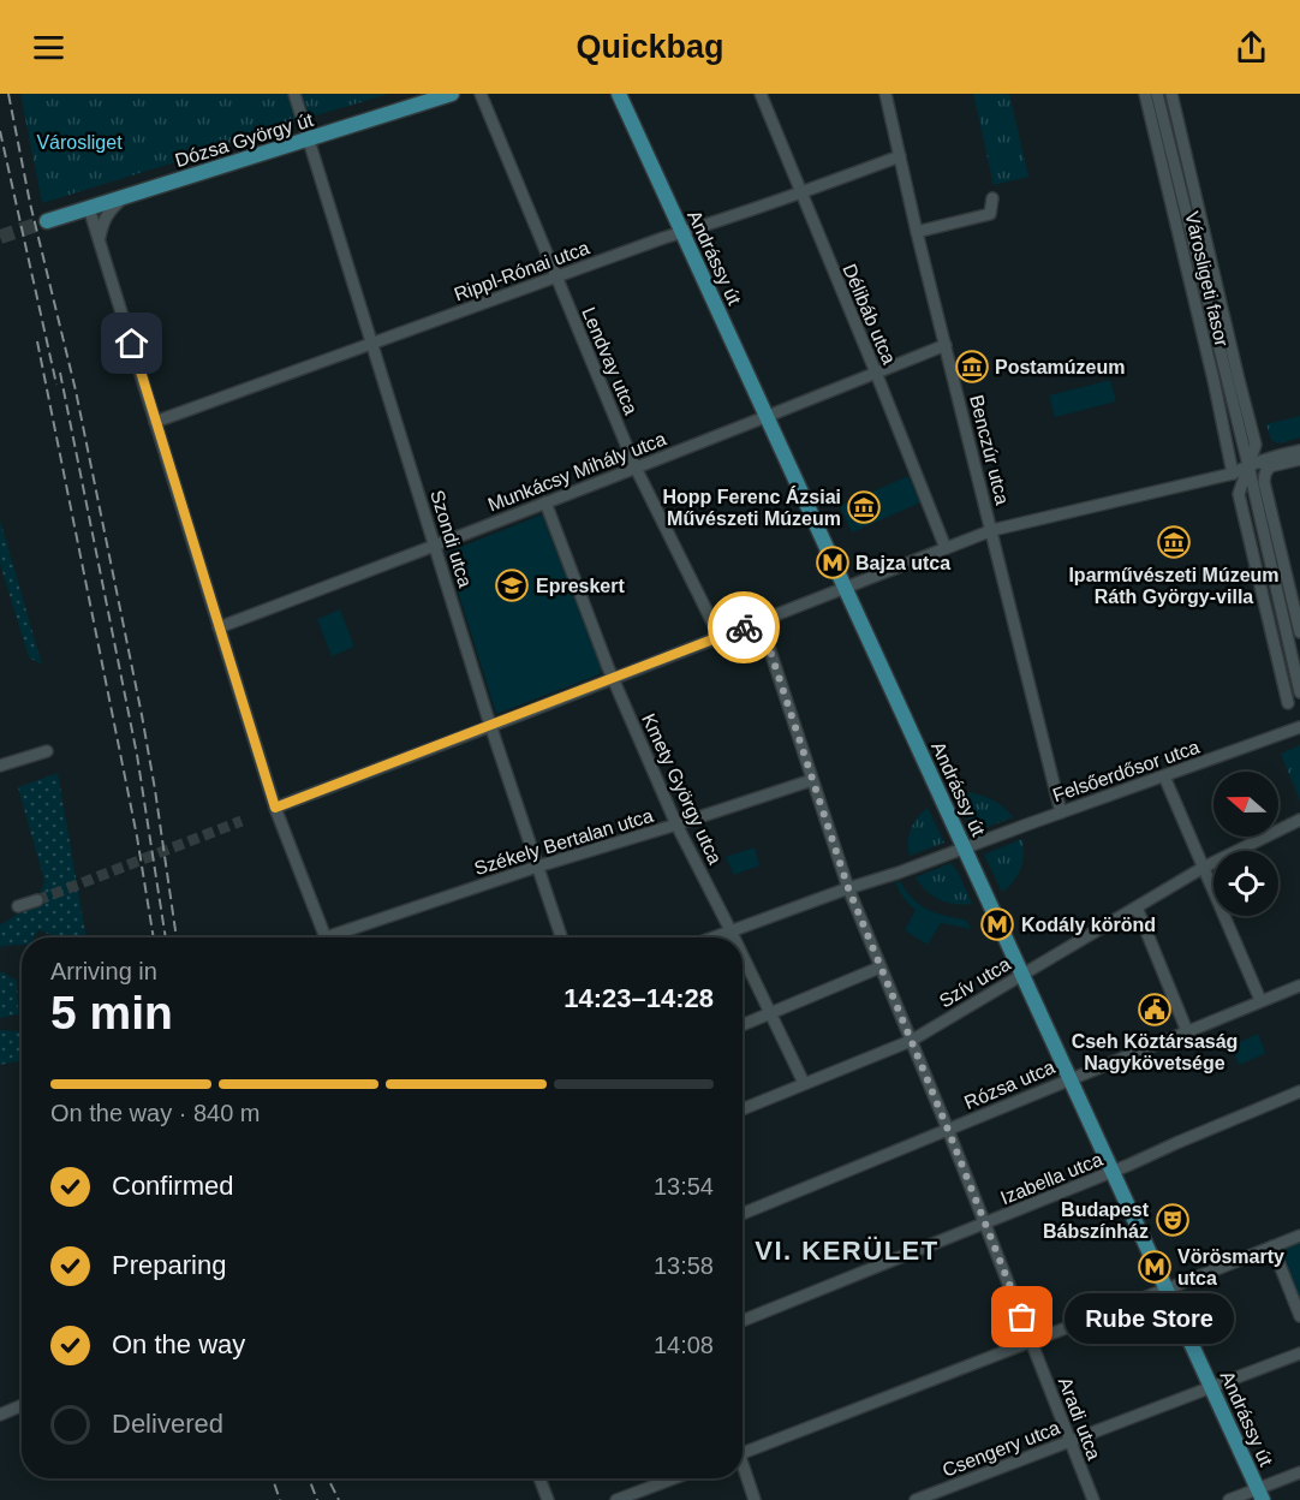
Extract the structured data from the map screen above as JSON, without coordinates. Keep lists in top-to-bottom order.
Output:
{
  "streets": {
    "main road": ["Dózsa György út", "Andrássy út"],
    "street": [
      "Rippl-Rónai utca",
      "Városligeti fasor",
      "Délibáb utca",
      "Lendvay utca",
      "Benczúr utca",
      "Munkácsy Mihály utca",
      "Szondi utca",
      "Felsőerdősor utca",
      "Kmety György utca",
      "Székely Bertalan utca",
      "Szív utca",
      "Rózsa utca",
      "Izabella utca",
      "Aradi utca",
      "Csengery utca"
    ]
  },
  "crossings": [
    ["Dózsa György út", "Szondi utca"],
    ["Andrássy út", "Rippl-Rónai utca"],
    ["Andrássy út", "Munkácsy Mihály utca"],
    ["Andrássy út", "Felsőerdősor utca"],
    ["Andrássy út", "Szív utca"],
    ["Andrássy út", "Rózsa utca"],
    ["Andrássy út", "Izabella utca"],
    ["Andrássy út", "Csengery utca"],
    ["Rippl-Rónai utca", "Délibáb utca"],
    ["Rippl-Rónai utca", "Lendvay utca"],
    ["Rippl-Rónai utca", "Benczúr utca"],
    ["Rippl-Rónai utca", "Szondi utca"],
    ["Délibáb utca", "Munkácsy Mihály utca"],
    ["Lendvay utca", "Munkácsy Mihály utca"],
    ["Benczúr utca", "Munkácsy Mihály utca"],
    ["Benczúr utca", "Felsőerdősor utca"],
    ["Munkácsy Mihály utca", "Szondi utca"],
    ["Munkácsy Mihály utca", "Kmety György utca"],
    ["Szondi utca", "Székely Bertalan utca"],
    ["Felsőerdősor utca", "Kmety György utca"],
    ["Felsőerdősor utca", "Aradi utca"],
    ["Kmety György utca", "Székely Bertalan utca"],
    ["Kmety György utca", "Szív utca"],
    ["Székely Bertalan utca", "Aradi utca"],
    ["Szív utca", "Aradi utca"],
    ["Rózsa utca", "Aradi utca"],
    ["Izabella utca", "Aradi utca"],
    ["Aradi utca", "Csengery utca"]
  ],
  "districts": ["VI. KERÜLET"],
  "parks": ["Városliget"],
  "places": {
    "museum": ["Postamúzeum", "Hopp Ferenc Ázsiai Művészeti Múzeum", "Iparművészeti Múzeum Ráth György-villa"],
    "metro station": ["Bajza utca", "Kodály körönd", "Vörösmarty utca"],
    "school or university": ["Epreskert"],
    "public building": ["Cseh Köztársaság Nagykövetsége"],
    "theatre": ["Budapest Bábszínház"],
    "other": ["Rube Store"]
  },
  "north": "left",
  "page": {
    "header": "Quickbag",
    "heading": ["5 min", "Arriving in", "14:23–14:28"],
    "bar": "On the way · 840 m",
    "list": [
      ["Confirmed", "13:54"],
      ["Preparing", "13:58"],
      ["On the way", "14:08"],
      "Delivered"
    ],
    "bubble": "Rube Store"
  }
}
